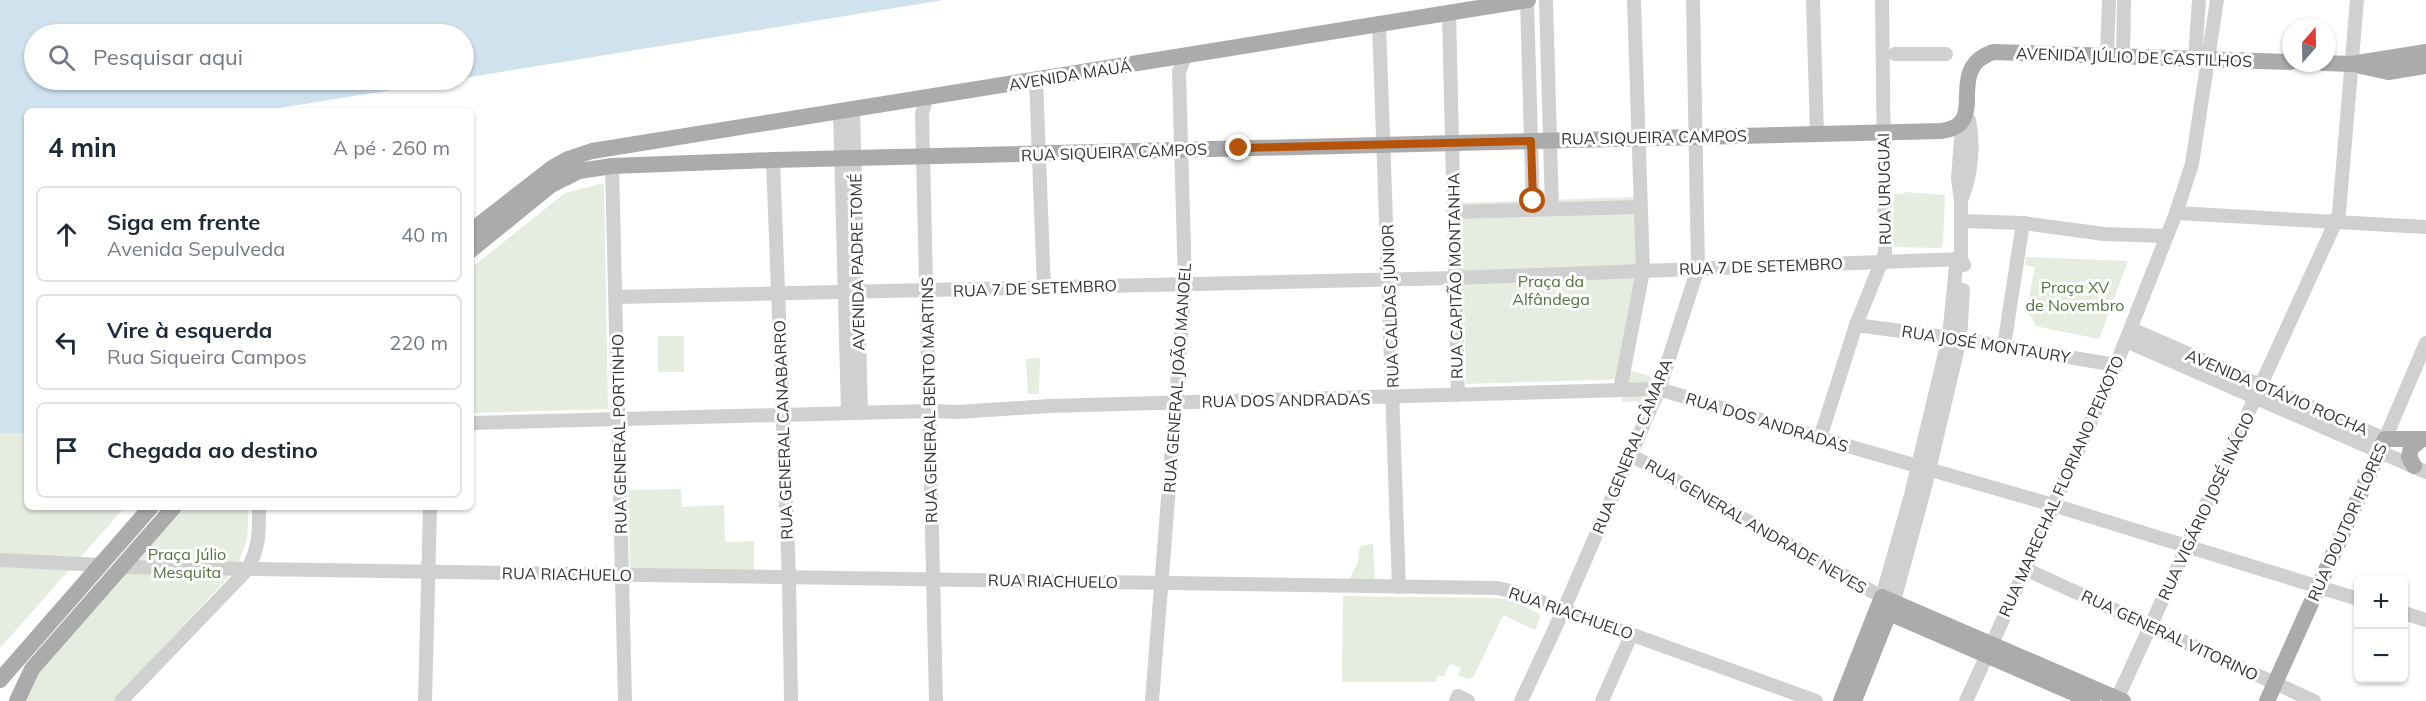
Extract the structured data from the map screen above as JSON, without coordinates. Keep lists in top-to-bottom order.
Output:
{
  "streets": {
    "main road": [
      "AVENIDA JÚLIO DE CASTILHOS",
      "AVENIDA MAUÁ",
      "RUA SIQUEIRA CAMPOS",
      "AVENIDA OTÁVIO ROCHA",
      "RUA DOUTOR FLORES"
    ],
    "street": [
      "RUA URUGUAI",
      "AVENIDA PADRE TOMÉ",
      "RUA 7 DE SETEMBRO",
      "RUA CAPITÃO MONTANHA",
      "RUA CALDAS JÚNIOR",
      "RUA JOSÉ MONTAURY",
      "RUA GENERAL JOÃO MANOEL",
      "RUA GENERAL BENTO MARTINS",
      "RUA DOS ANDRADAS",
      "RUA GENERAL CANABARRO",
      "RUA GENERAL PORTINHO",
      "RUA GENERAL CÂMARA",
      "RUA MARECHAL FLORIANO PEIXOTO",
      "RUA VIGÁRIO JOSÉ INÁCIO",
      "RUA GENERAL ANDRADE NEVES",
      "RUA RIACHUELO",
      "RUA GENERAL VITORINO"
    ]
  },
  "crossings": [
    ["AVENIDA JÚLIO DE CASTILHOS", "RUA SIQUEIRA CAMPOS"],
    ["AVENIDA MAUÁ", "AVENIDA PADRE TOMÉ"],
    ["AVENIDA MAUÁ", "RUA CAPITÃO MONTANHA"],
    ["AVENIDA MAUÁ", "RUA CALDAS JÚNIOR"],
    ["AVENIDA MAUÁ", "RUA GENERAL JOÃO MANOEL"],
    ["AVENIDA MAUÁ", "RUA GENERAL BENTO MARTINS"],
    ["RUA SIQUEIRA CAMPOS", "RUA URUGUAI"],
    ["RUA SIQUEIRA CAMPOS", "AVENIDA PADRE TOMÉ"],
    ["RUA SIQUEIRA CAMPOS", "RUA CAPITÃO MONTANHA"],
    ["RUA SIQUEIRA CAMPOS", "RUA CALDAS JÚNIOR"],
    ["RUA SIQUEIRA CAMPOS", "RUA GENERAL JOÃO MANOEL"],
    ["RUA SIQUEIRA CAMPOS", "RUA GENERAL BENTO MARTINS"],
    ["RUA SIQUEIRA CAMPOS", "RUA GENERAL CANABARRO"],
    ["RUA SIQUEIRA CAMPOS", "RUA GENERAL PORTINHO"],
    ["RUA SIQUEIRA CAMPOS", "RUA GENERAL CÂMARA"],
    ["RUA URUGUAI", "RUA 7 DE SETEMBRO"],
    ["RUA URUGUAI", "RUA JOSÉ MONTAURY"],
    ["RUA URUGUAI", "RUA DOS ANDRADAS"],
    ["AVENIDA PADRE TOMÉ", "RUA 7 DE SETEMBRO"],
    ["AVENIDA PADRE TOMÉ", "RUA DOS ANDRADAS"],
    ["RUA 7 DE SETEMBRO", "RUA CAPITÃO MONTANHA"],
    ["RUA 7 DE SETEMBRO", "RUA CALDAS JÚNIOR"],
    ["RUA 7 DE SETEMBRO", "RUA GENERAL JOÃO MANOEL"],
    ["RUA 7 DE SETEMBRO", "RUA GENERAL BENTO MARTINS"],
    ["RUA 7 DE SETEMBRO", "RUA GENERAL CANABARRO"],
    ["RUA 7 DE SETEMBRO", "RUA GENERAL PORTINHO"],
    ["RUA 7 DE SETEMBRO", "RUA GENERAL CÂMARA"],
    ["RUA CAPITÃO MONTANHA", "RUA DOS ANDRADAS"],
    ["RUA CALDAS JÚNIOR", "RUA DOS ANDRADAS"],
    ["RUA CALDAS JÚNIOR", "RUA RIACHUELO"],
    ["RUA JOSÉ MONTAURY", "RUA MARECHAL FLORIANO PEIXOTO"],
    ["RUA GENERAL JOÃO MANOEL", "RUA DOS ANDRADAS"],
    ["RUA GENERAL JOÃO MANOEL", "RUA RIACHUELO"],
    ["AVENIDA OTÁVIO ROCHA", "RUA MARECHAL FLORIANO PEIXOTO"],
    ["AVENIDA OTÁVIO ROCHA", "RUA VIGÁRIO JOSÉ INÁCIO"],
    ["AVENIDA OTÁVIO ROCHA", "RUA DOUTOR FLORES"],
    ["RUA GENERAL BENTO MARTINS", "RUA DOS ANDRADAS"],
    ["RUA GENERAL BENTO MARTINS", "RUA RIACHUELO"],
    ["RUA DOS ANDRADAS", "RUA GENERAL CANABARRO"],
    ["RUA DOS ANDRADAS", "RUA GENERAL PORTINHO"],
    ["RUA DOS ANDRADAS", "RUA GENERAL CÂMARA"],
    ["RUA DOS ANDRADAS", "RUA MARECHAL FLORIANO PEIXOTO"],
    ["RUA DOS ANDRADAS", "RUA VIGÁRIO JOSÉ INÁCIO"],
    ["RUA DOS ANDRADAS", "RUA DOUTOR FLORES"],
    ["RUA GENERAL CANABARRO", "RUA RIACHUELO"],
    ["RUA GENERAL PORTINHO", "RUA RIACHUELO"],
    ["RUA GENERAL CÂMARA", "RUA GENERAL ANDRADE NEVES"],
    ["RUA GENERAL CÂMARA", "RUA RIACHUELO"],
    ["RUA MARECHAL FLORIANO PEIXOTO", "RUA GENERAL VITORINO"],
    ["RUA VIGÁRIO JOSÉ INÁCIO", "RUA GENERAL VITORINO"],
    ["RUA DOUTOR FLORES", "RUA GENERAL VITORINO"]
  ],
  "parks": ["Praça da Alfândega", "Praça XV de Novembro", "Praça Júlio Mesquita"],
  "north": "top",
  "page": {
    "search": "Pesquisar aqui",
    "heading": ["4 min", "A pé · 260 m"],
    "list": [
      ["Siga em frente", "Avenida Sepulveda", "40 m"],
      ["Vire à esquerda", "Rua Siqueira Campos", "220 m"],
      "Chegada ao destino"
    ],
    "map_buttons": ["+", "−"]
  }
}
